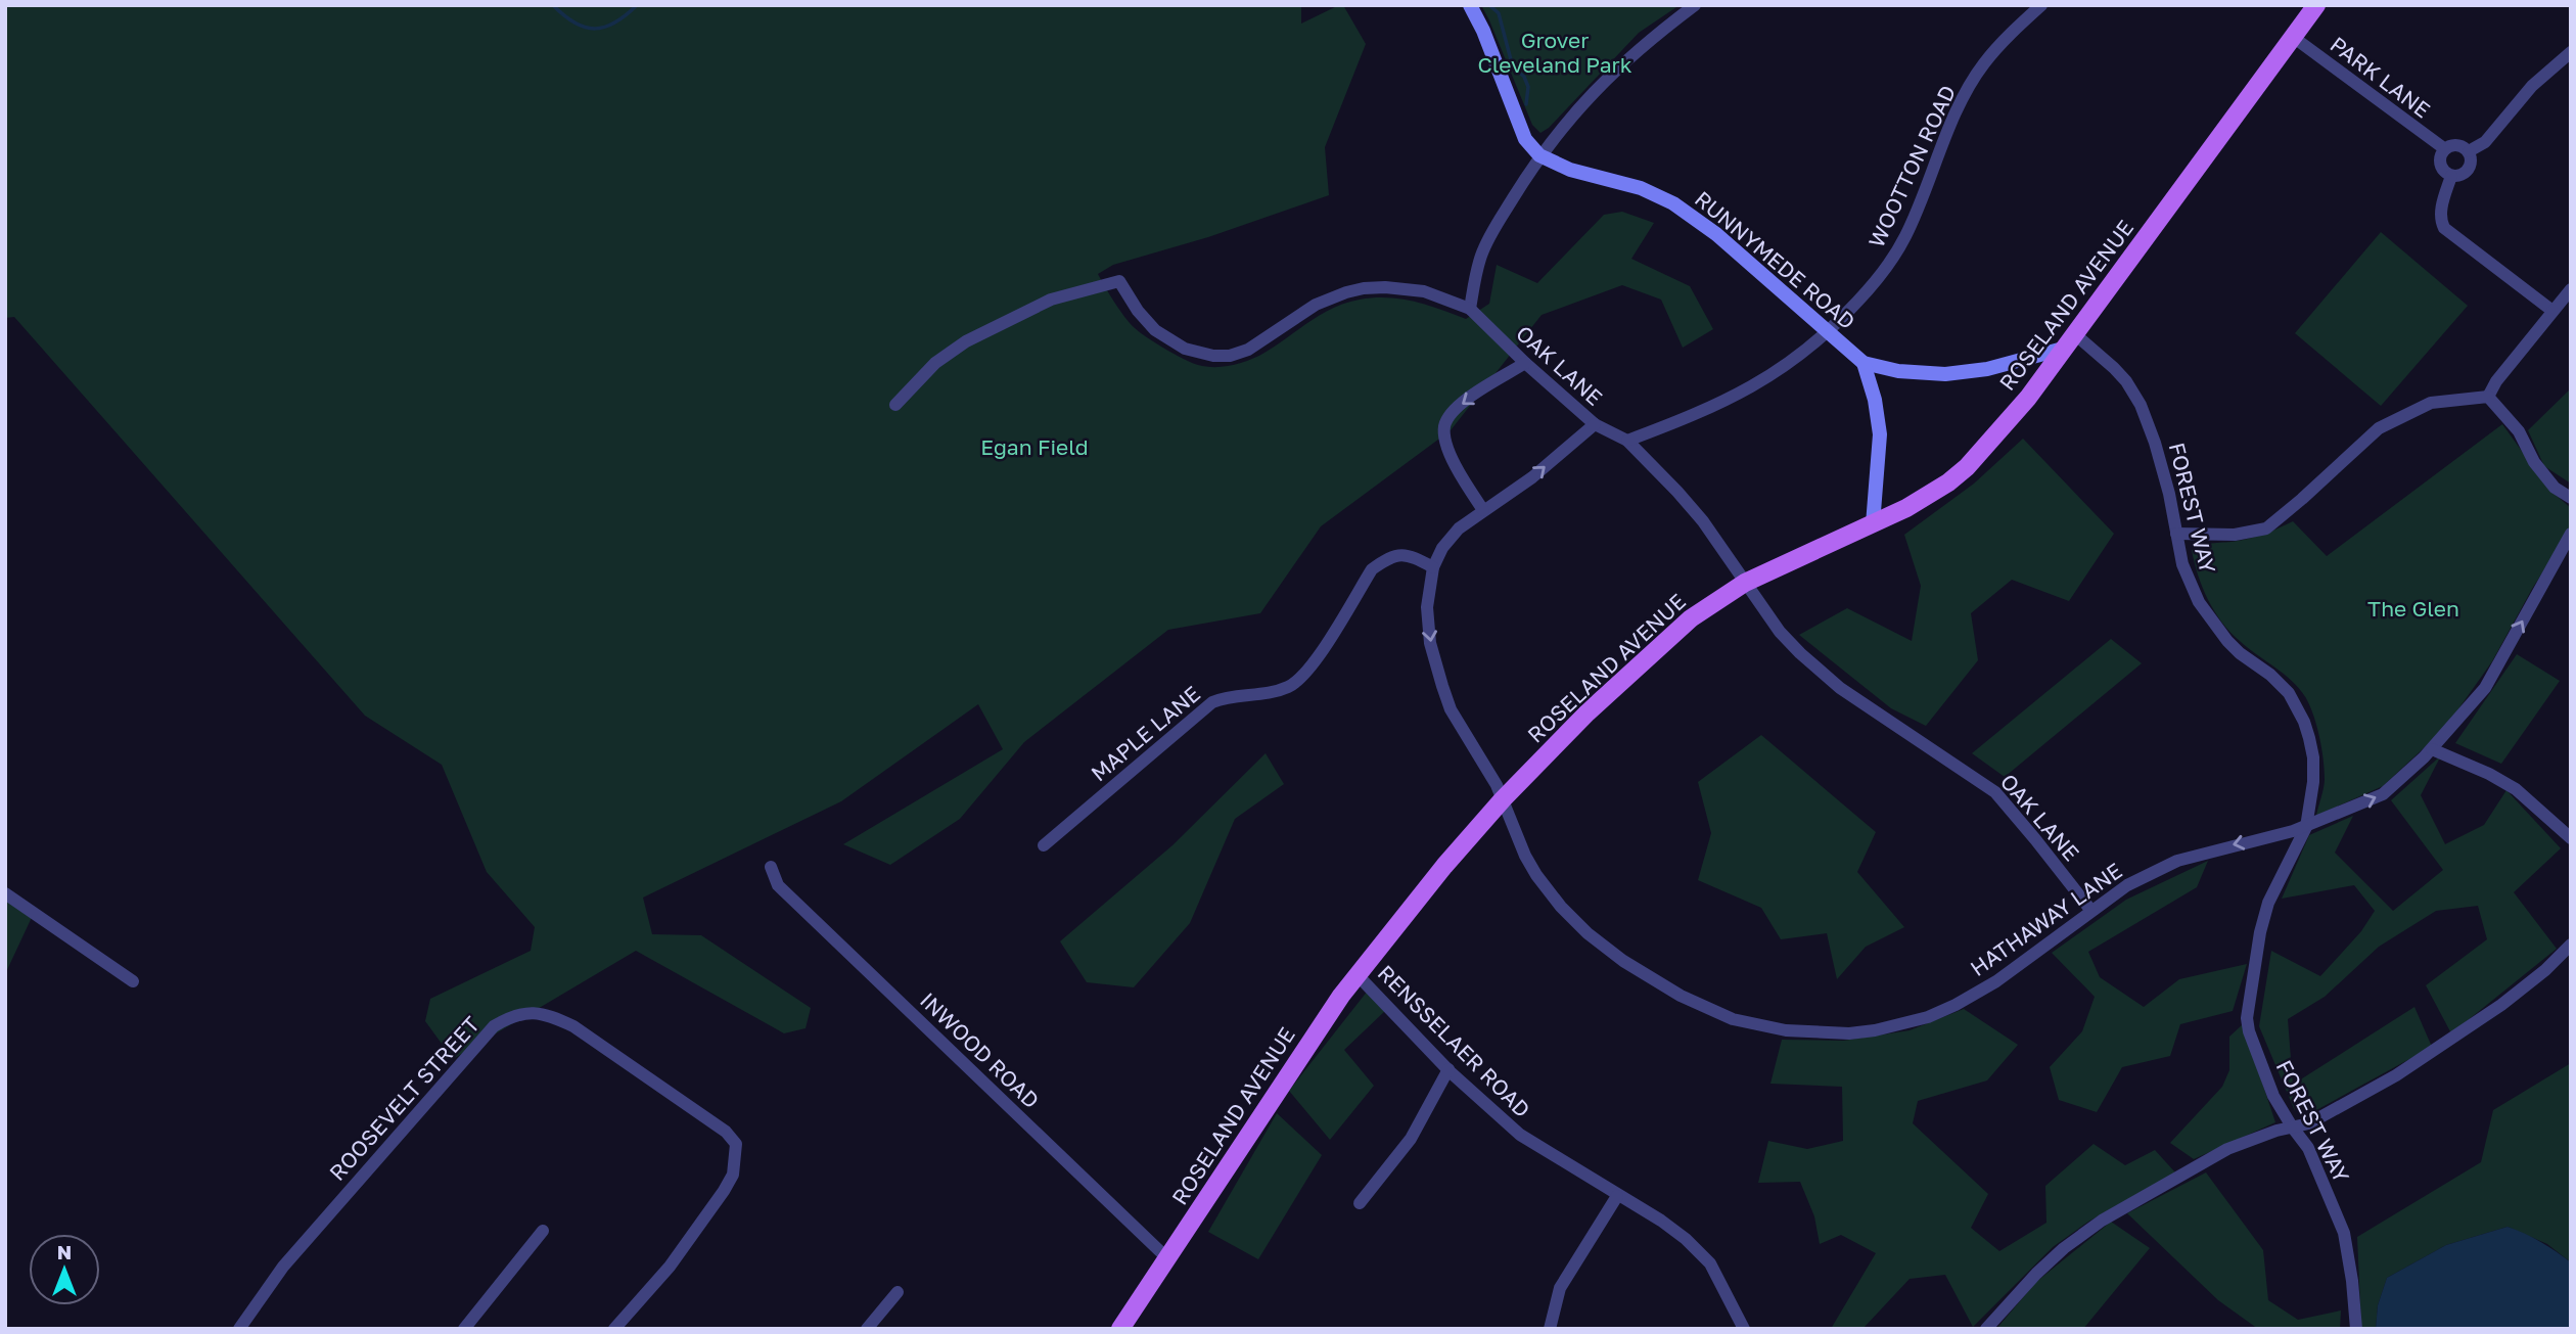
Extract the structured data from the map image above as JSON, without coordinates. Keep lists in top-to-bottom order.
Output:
{
  "streets": {
    "main road": ["ROSELAND AVENUE"],
    "street": [
      "PARK LANE",
      "WOOTTON ROAD",
      "RUNNYMEDE ROAD",
      "OAK LANE",
      "FOREST WAY",
      "MAPLE LANE",
      "HATHAWAY LANE",
      "RENSSELAER ROAD",
      "INWOOD ROAD",
      "ROOSEVELT STREET"
    ]
  },
  "crossings": [
    ["PARK LANE", "ROSELAND AVENUE"],
    ["WOOTTON ROAD", "RUNNYMEDE ROAD"],
    ["WOOTTON ROAD", "OAK LANE"],
    ["RUNNYMEDE ROAD", "ROSELAND AVENUE"],
    ["RUNNYMEDE ROAD", "FOREST WAY"],
    ["ROSELAND AVENUE", "OAK LANE"],
    ["ROSELAND AVENUE", "FOREST WAY"],
    ["ROSELAND AVENUE", "HATHAWAY LANE"],
    ["ROSELAND AVENUE", "RENSSELAER ROAD"],
    ["ROSELAND AVENUE", "INWOOD ROAD"],
    ["OAK LANE", "HATHAWAY LANE"],
    ["FOREST WAY", "HATHAWAY LANE"]
  ],
  "parks": ["Grover Cleveland Park", "Egan Field", "The Glen"],
  "north": "top"
}
